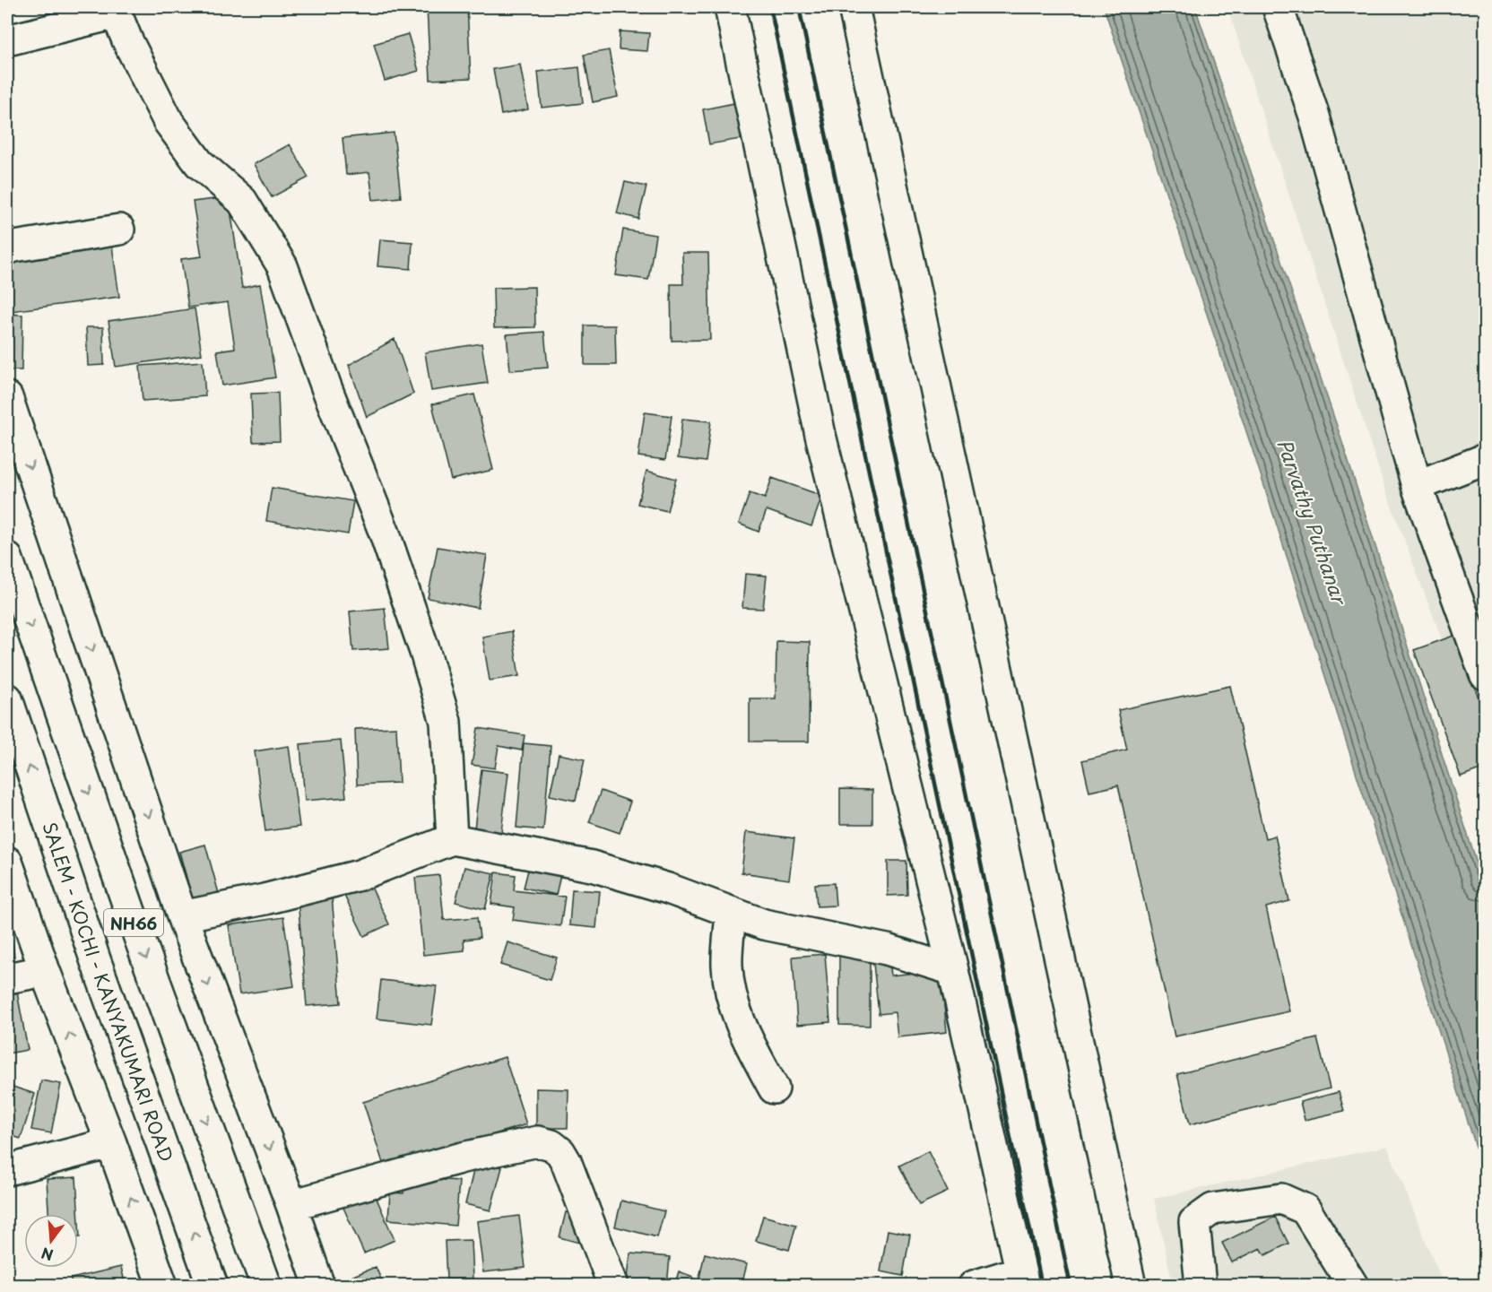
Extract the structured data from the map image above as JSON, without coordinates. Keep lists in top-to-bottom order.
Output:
{
  "streets": {
    "main road": ["NH66", "SALEM - KOCHI - KANYAKUMARI ROAD"]
  },
  "water": ["Parvathy Puthanar"],
  "north": "bottom"
}
